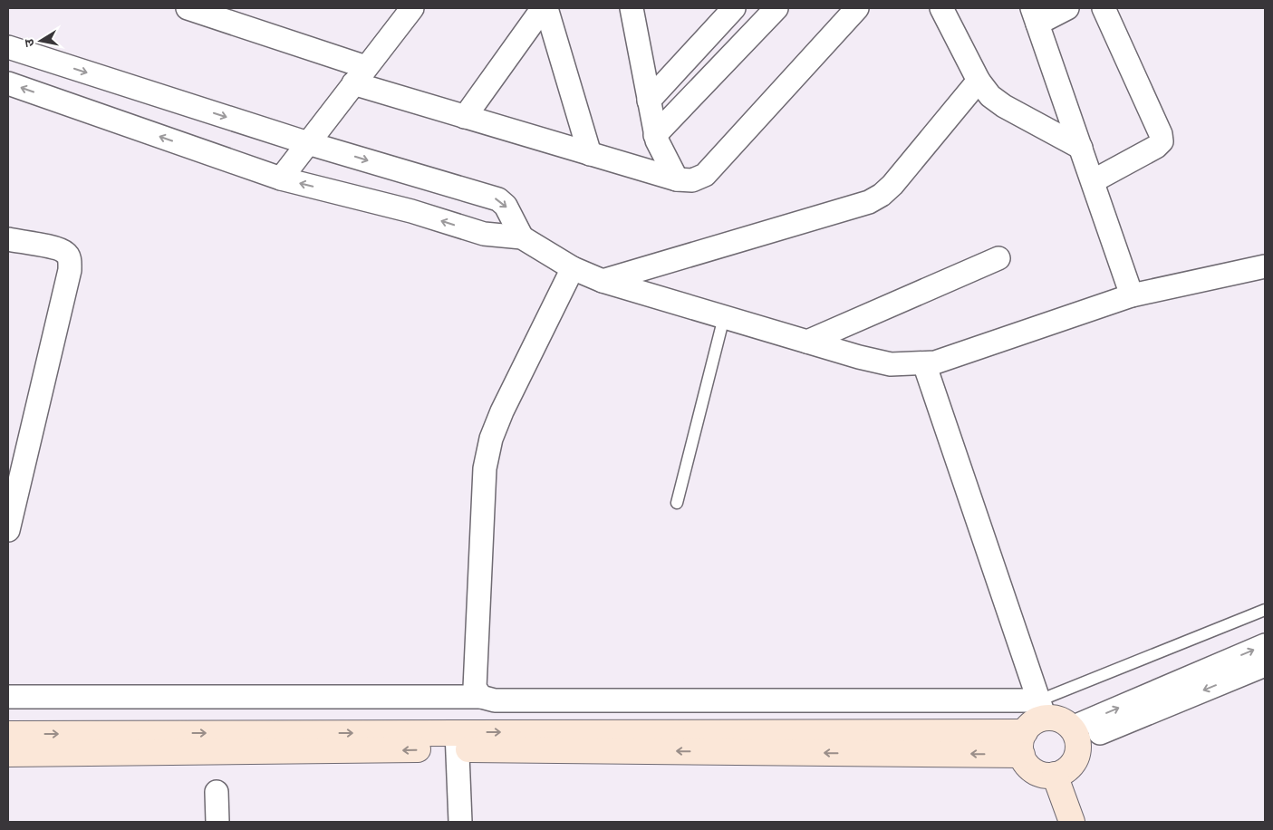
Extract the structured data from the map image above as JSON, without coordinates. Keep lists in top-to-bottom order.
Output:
{
  "north": "left"
}
